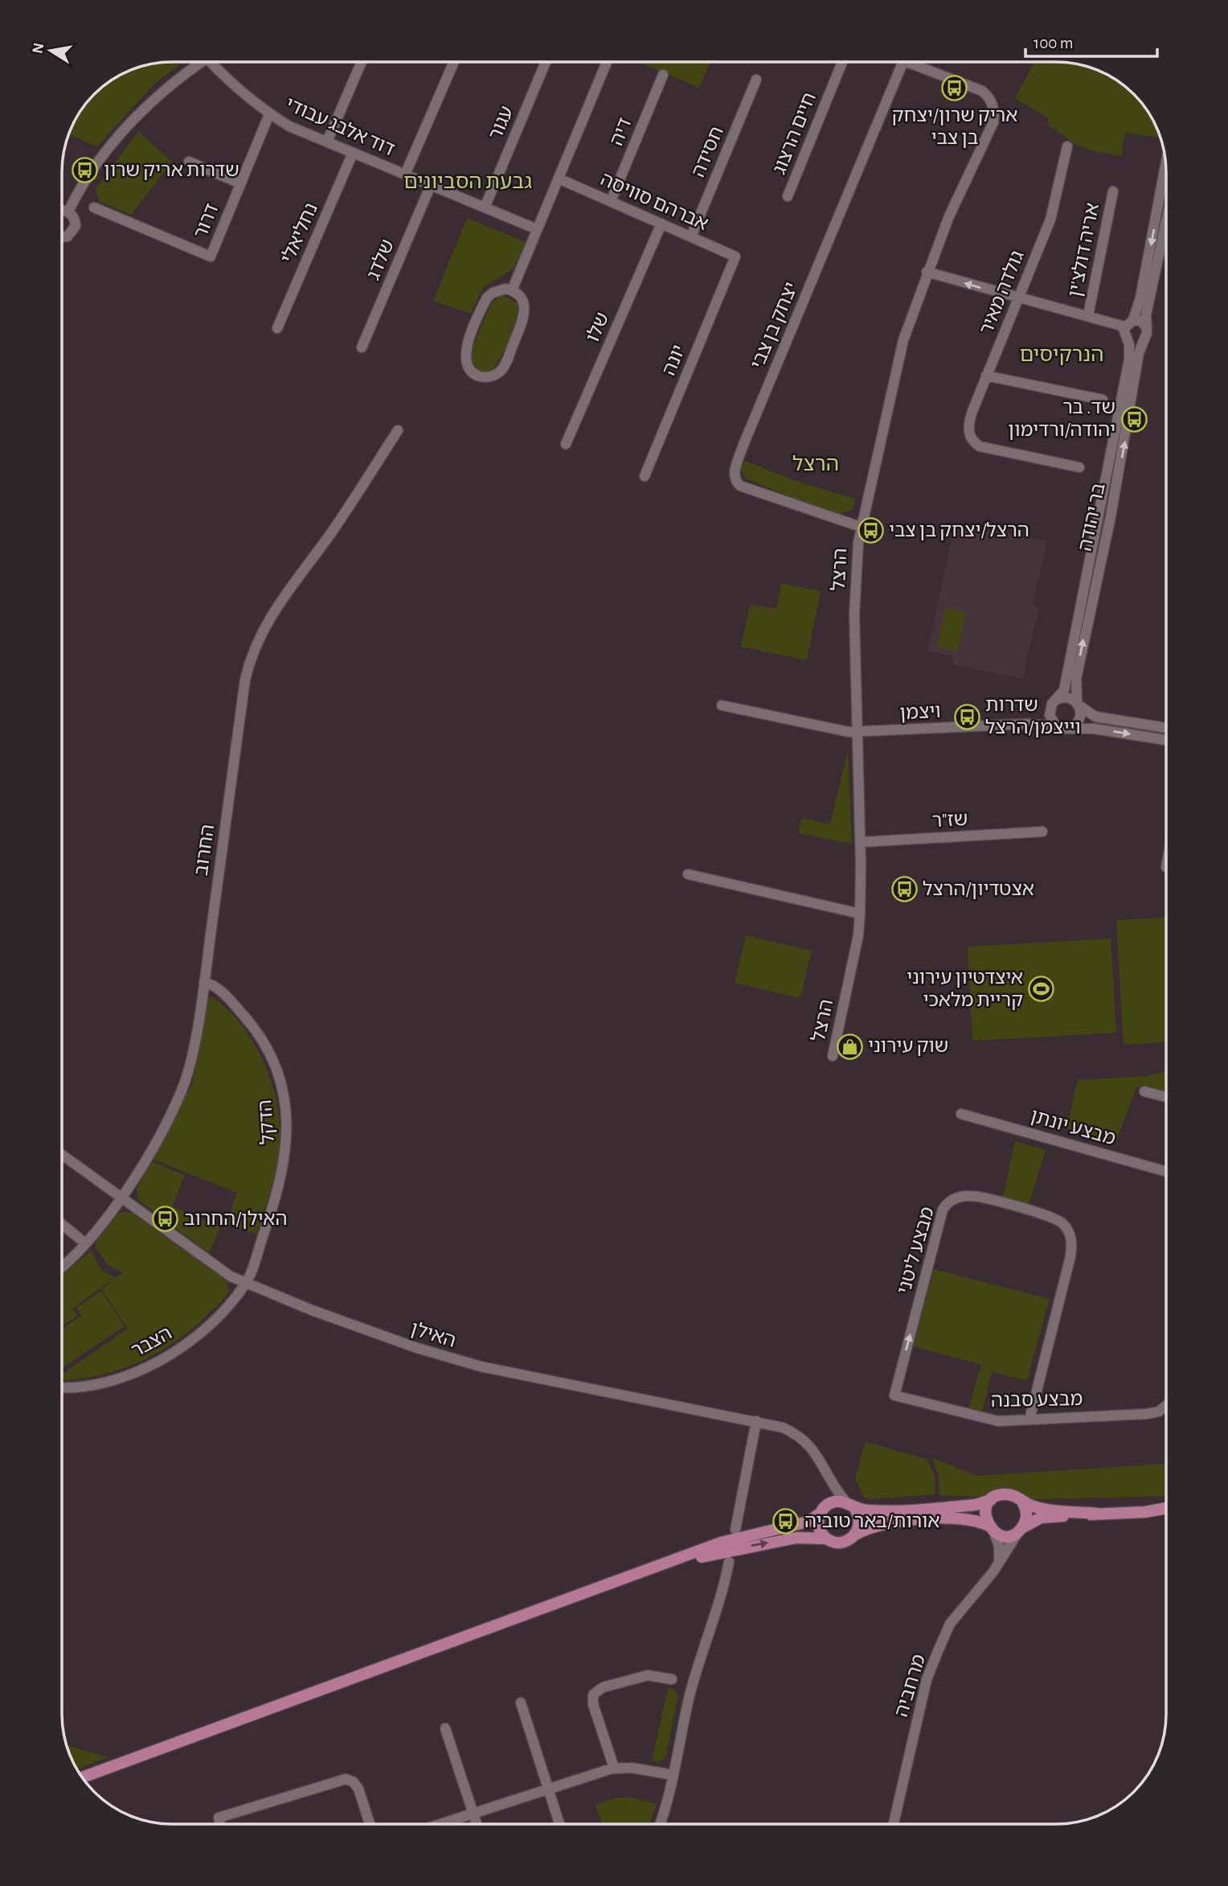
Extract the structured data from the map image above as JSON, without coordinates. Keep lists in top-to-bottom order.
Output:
{
  "streets": {
    "street": [
      "עגור",
      "דוד אלבג עבודי",
      "דיה",
      "חיים הרצוג",
      "חסידה",
      "אברהם סוויסה",
      "דרור",
      "נחליאלי",
      "אריה דולצ'ין",
      "שלדג",
      "גולדה מאיר",
      "יצחק בן צבי",
      "שלו",
      "יונה",
      "בר יהודה",
      "הרצל",
      "ויצמן",
      "שז\"ר",
      "החרוב",
      "הדקל",
      "מבצע יונתן",
      "מבצע ליטני",
      "האילן",
      "הצבר",
      "מבצע סבנה",
      "מרחביה"
    ]
  },
  "crossings": [
    ["עגור", "דוד אלבג עבודי"],
    ["דוד אלבג עבודי", "דרור"],
    ["דוד אלבג עבודי", "נחליאלי"],
    ["דוד אלבג עבודי", "שלדג"],
    ["דיה", "אברהם סוויסה"],
    ["חסידה", "אברהם סוויסה"],
    ["אברהם סוויסה", "שלו"],
    ["אברהם סוויסה", "יונה"],
    ["יצחק בן צבי", "הרצל"],
    ["בר יהודה", "ויצמן"],
    ["הרצל", "ויצמן"],
    ["הרצל", "שז\"ר"],
    ["החרוב", "הדקל"],
    ["החרוב", "האילן"],
    ["הדקל", "האילן"],
    ["הדקל", "הצבר"],
    ["מבצע ליטני", "מבצע סבנה"],
    ["האילן", "הצבר"]
  ],
  "districts": ["גבעת הסביונים", "הנרקיסים", "הרצל"],
  "places": {
    "bus stop": [
      "אריק שרון/יצחק בן צבי",
      "שדרות אריק שרון",
      "שד. בר יהודה/ורדימון",
      "הרצל/יצחק בן צבי",
      "שדרות וייצמן/הרצל",
      "אצטדיון/הרצל",
      "האילן/החרוב",
      "אורות/באר טוביה"
    ],
    "sports": ["איצדטיון עירוני קריית מלאכי"],
    "shop": ["שוק עירוני"]
  },
  "scale_bar": "100 m",
  "north": "left"
}
